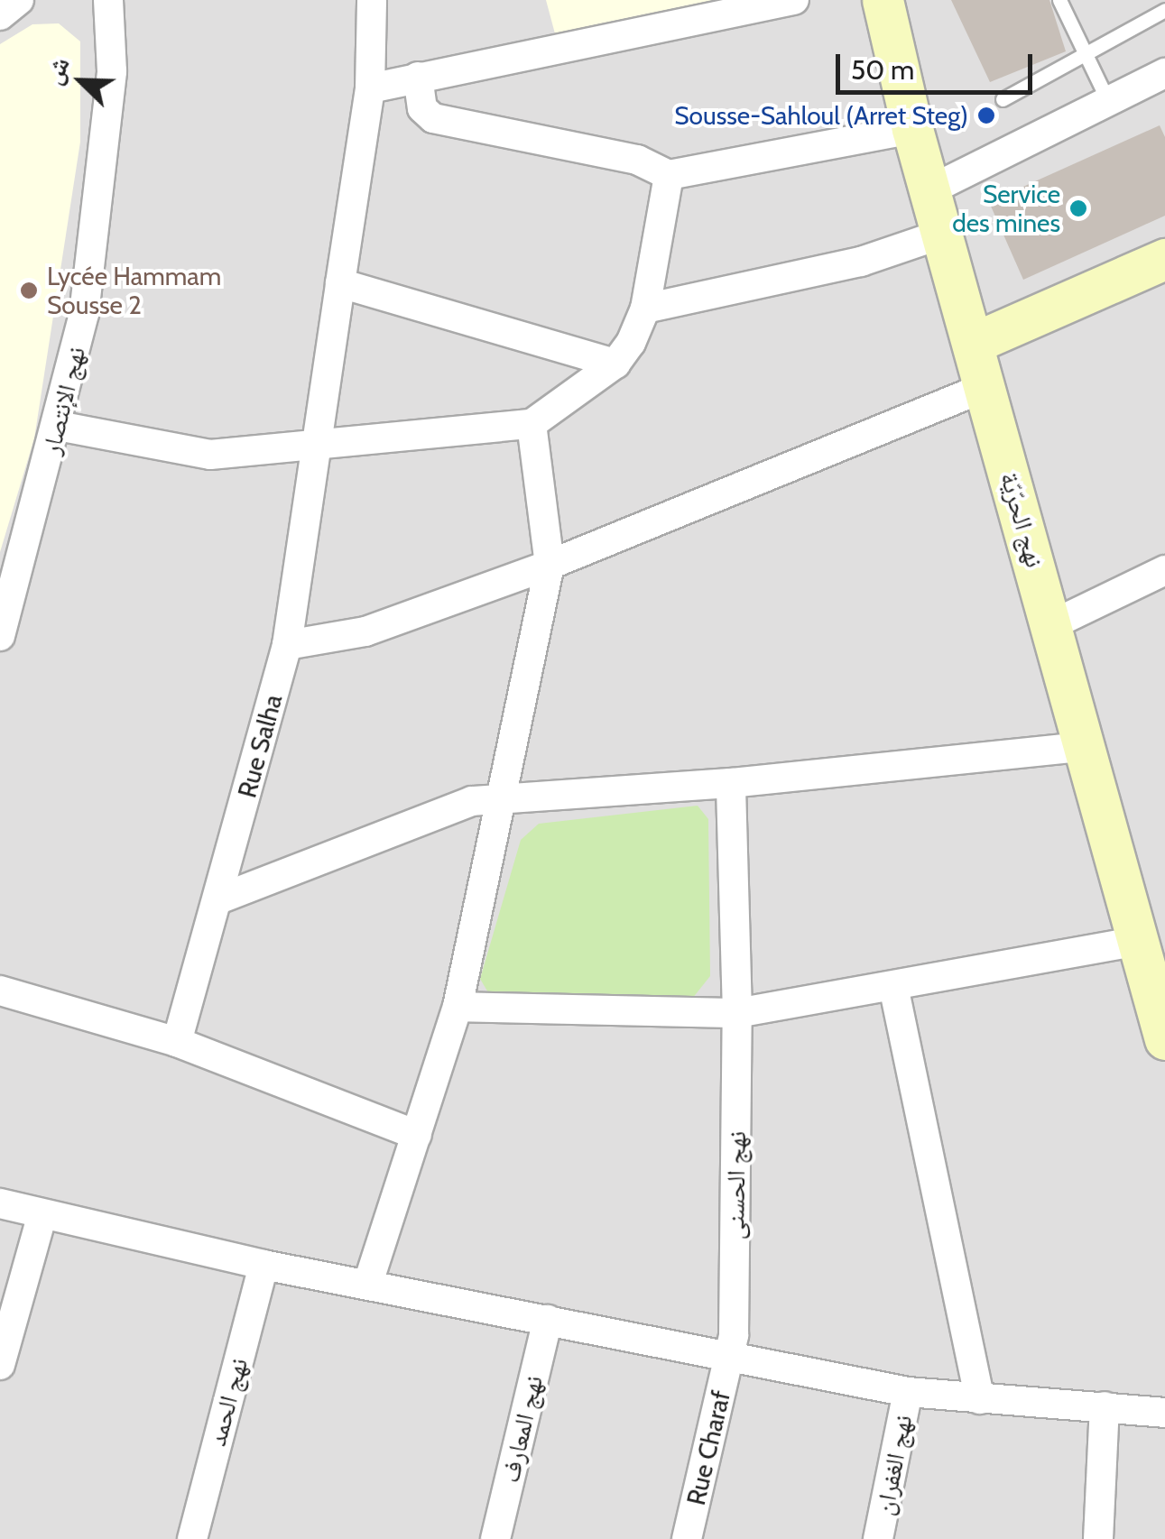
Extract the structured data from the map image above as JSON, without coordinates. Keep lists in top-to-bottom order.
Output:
{
  "streets": {
    "main road": ["نهج الحرّيّة"],
    "street": [
      "نهج الإنتصار",
      "Rue Salha",
      "نهج الحسنى",
      "نهج الحمد",
      "نهج المعارف",
      "Rue Charaf",
      "نهج الغفران"
    ]
  },
  "crossings": [
    ["نهج الحسنى", "Rue Charaf"]
  ],
  "places": ["Sousse-Sahloul (Arret Steg)", "Service des mines", "Lycée Hammam Sousse 2"],
  "scale_bar": "50 m",
  "north": "top left"
}
